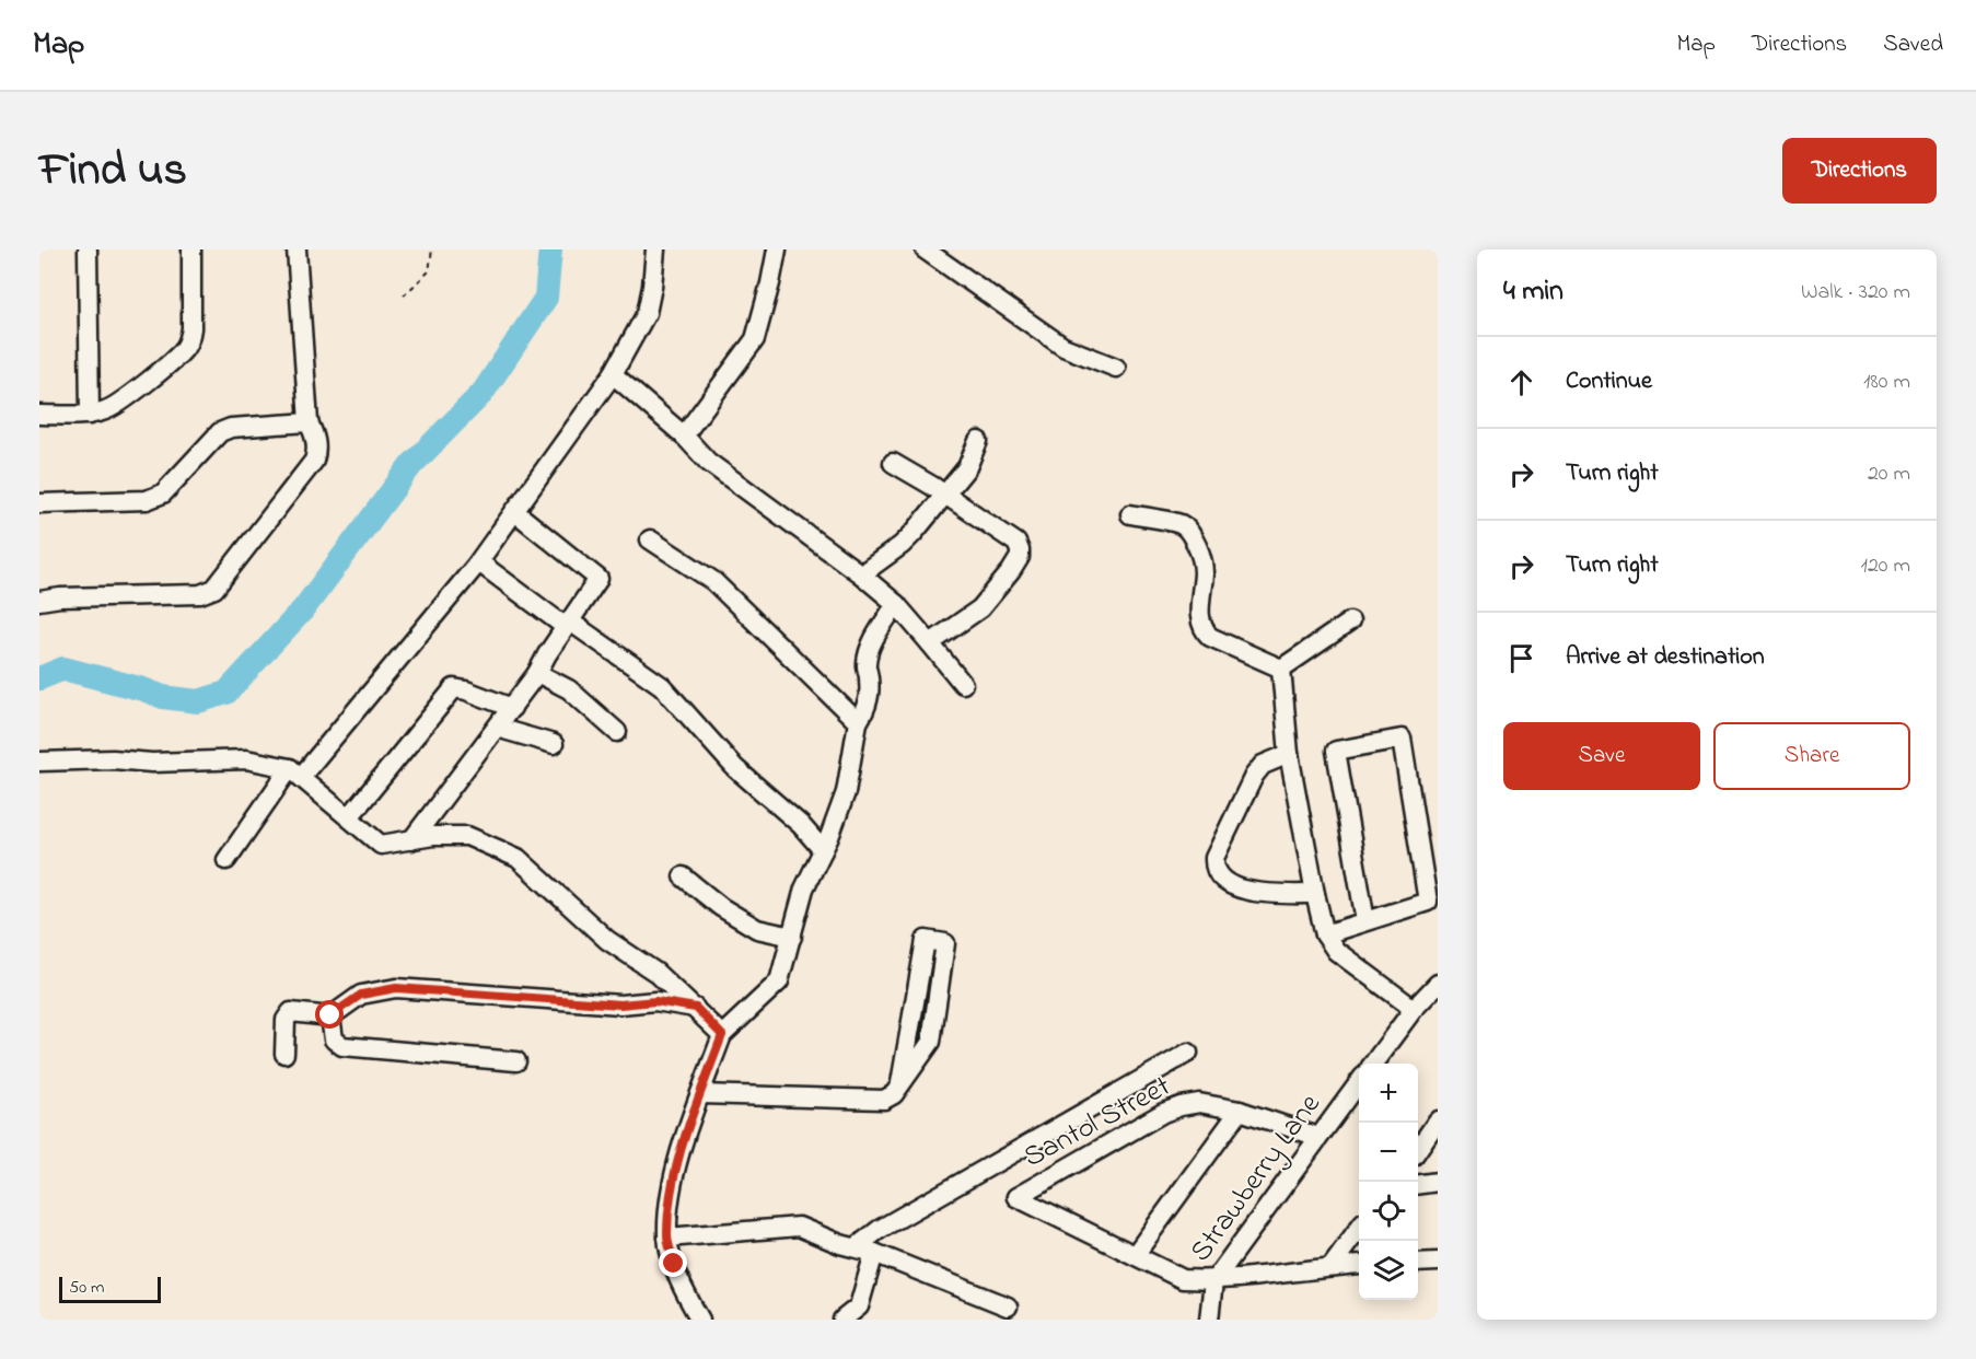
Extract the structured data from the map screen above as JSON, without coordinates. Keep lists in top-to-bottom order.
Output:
{
  "streets": {
    "street": ["Santol Street", "Strawberry Lane"]
  },
  "crossings": [
    ["Santol Street", "Strawberry Lane"]
  ],
  "scale_bar": "50 m",
  "page": {
    "header": "Map",
    "nav": ["Map", "Directions", "Saved"],
    "title": "Find us",
    "buttons": [
      "Directions",
      ["Save", "Share"]
    ],
    "heading": ["4 min", "Walk · 320 m"],
    "list": [
      ["Continue", "180 m"],
      ["Turn right", "20 m"],
      ["Turn right", "120 m"],
      "Arrive at destination"
    ],
    "map_buttons": ["+", "−"],
    "scale": "50 m"
  }
}
